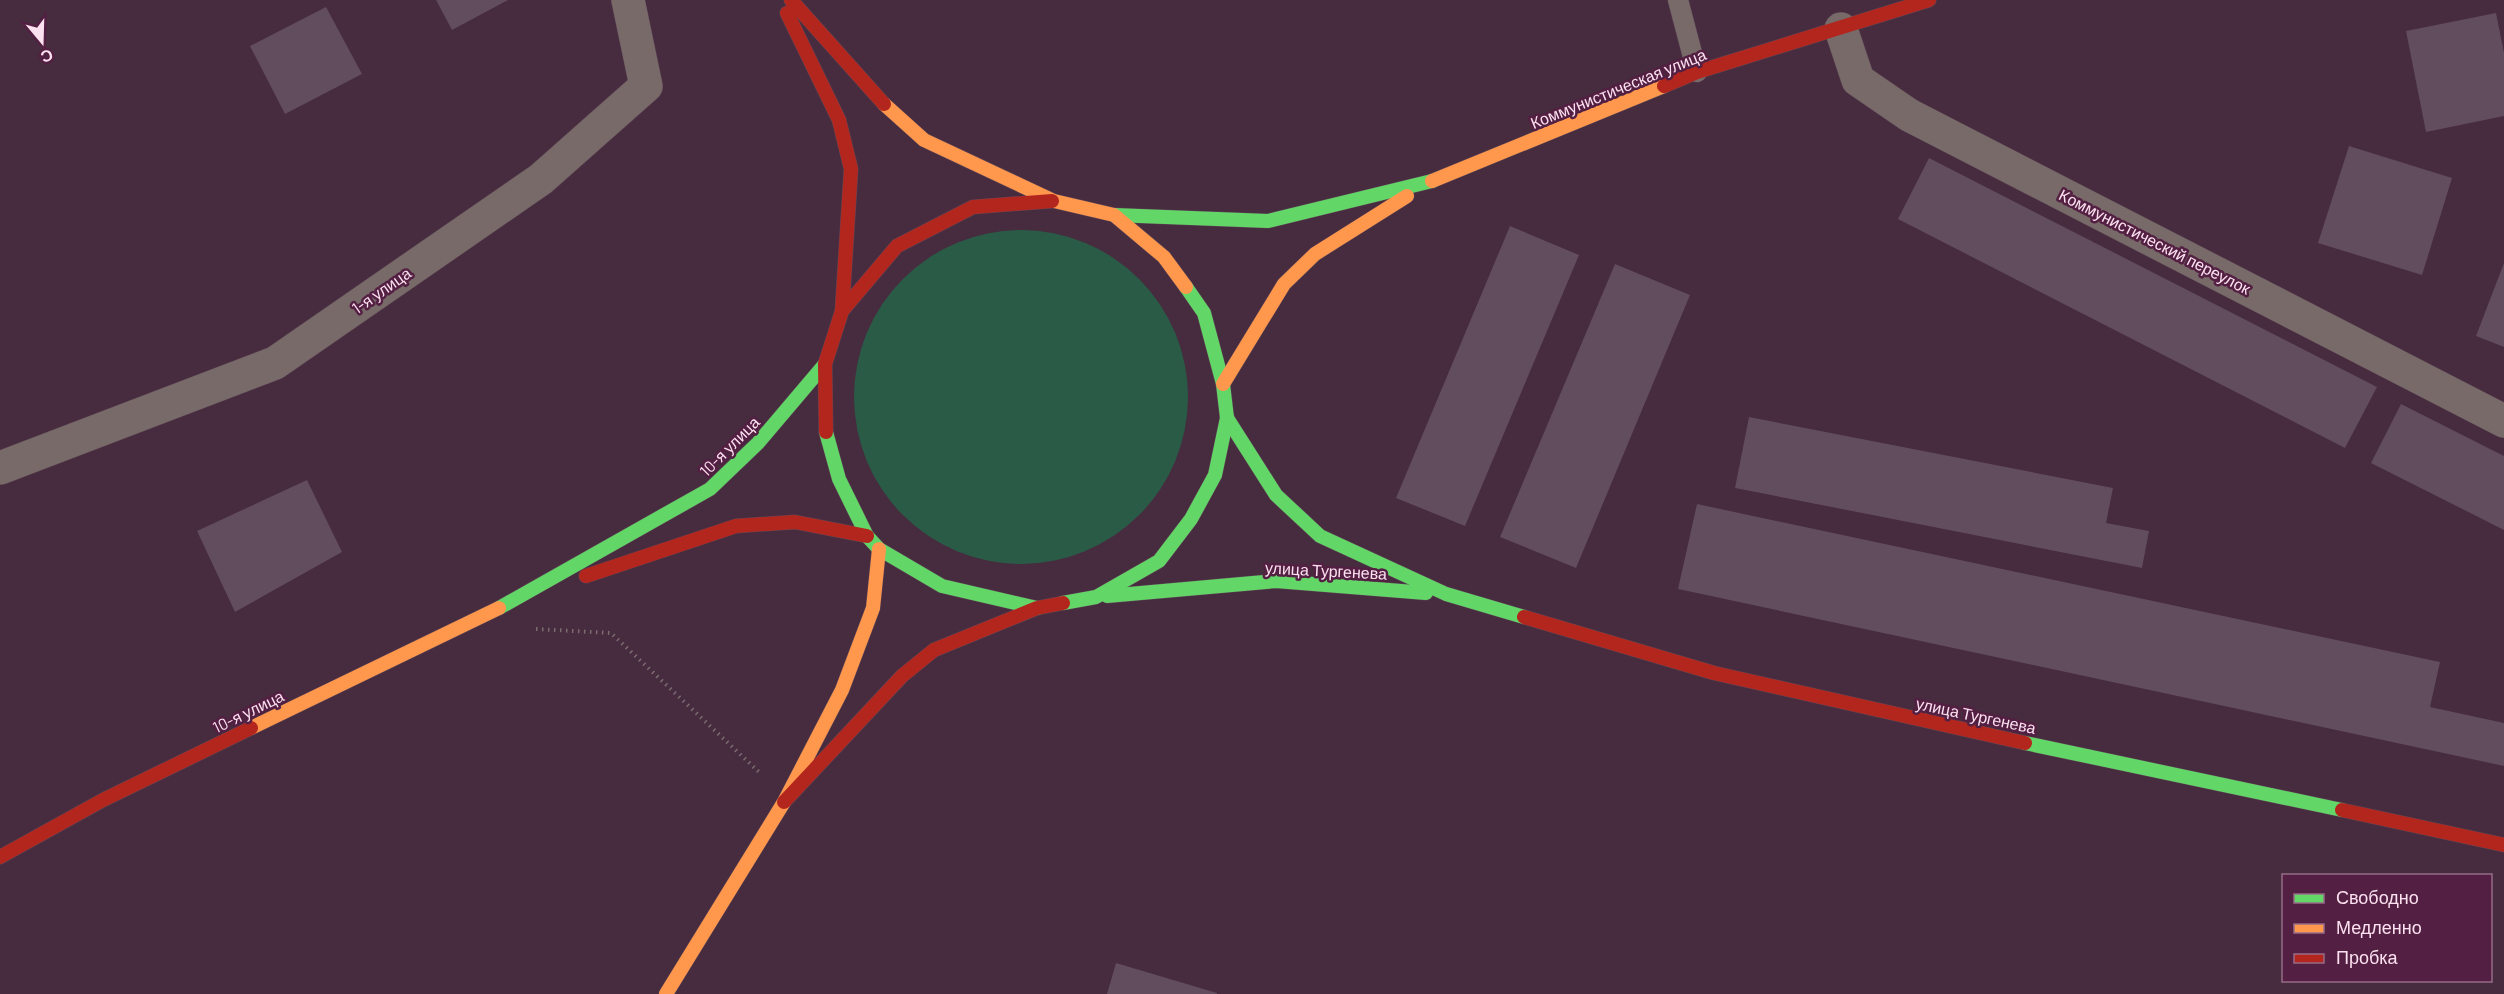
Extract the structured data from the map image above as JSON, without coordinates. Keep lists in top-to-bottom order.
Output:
{
  "streets": {
    "street": [
      "Коммунистическая улица",
      "Коммунистический переулок",
      "1-я улица",
      "10-я улица",
      "улица Тургенева"
    ]
  },
  "crossings": [
    ["Коммунистическая улица", "Коммунистический переулок"]
  ],
  "legend": ["Свободно", "Медленно", "Пробка"],
  "north": "bottom"
}
